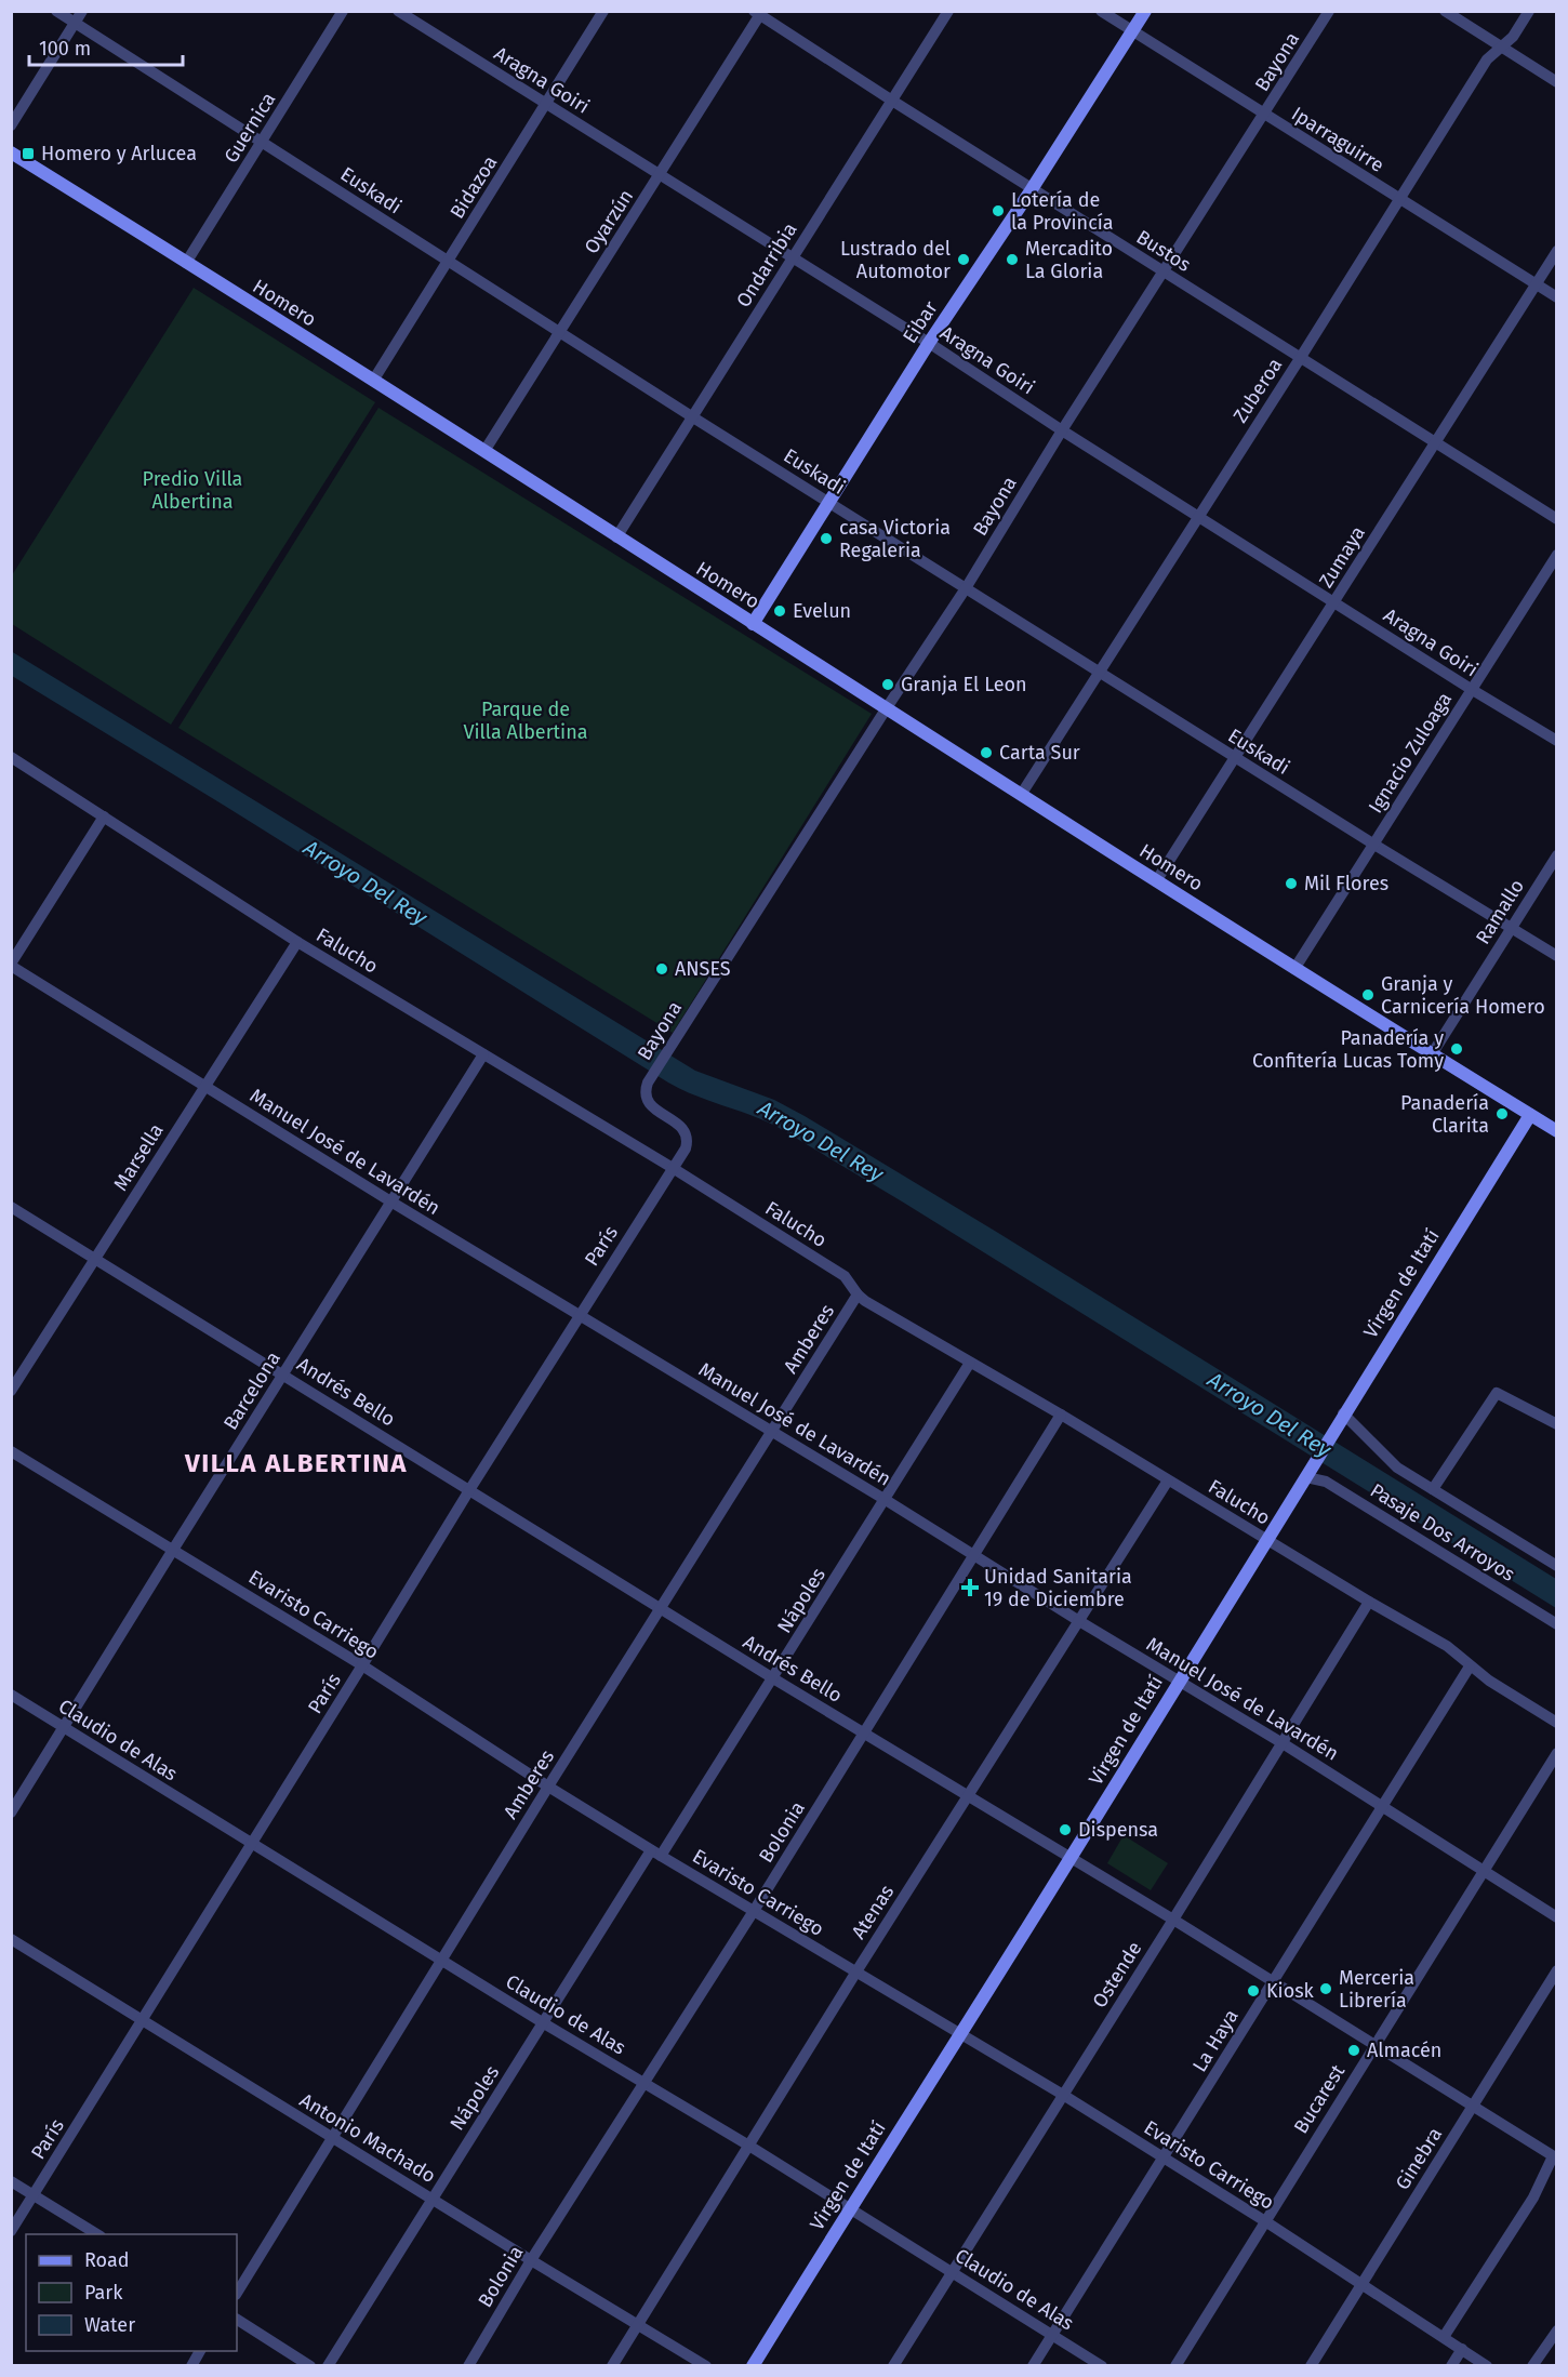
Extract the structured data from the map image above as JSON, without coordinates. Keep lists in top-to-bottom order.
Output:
{
  "streets": {
    "street": [
      "Bayona",
      "Aragna Goiri",
      "Guernica",
      "Iparraguirre",
      "Bidazoa",
      "Euskadi",
      "Oyarzún",
      "Bustos",
      "Ondarribia",
      "Homero",
      "Eibar",
      "Zuberoa",
      "Zumaya",
      "Ignacio Zuloaga",
      "Ramallo",
      "Falucho",
      "Manuel José de Lavardén",
      "Marsella",
      "París",
      "Virgen de Itatí",
      "Amberes",
      "Barcelona",
      "Andrés Bello",
      "Pasaje Dos Arroyos",
      "Nápoles",
      "Evaristo Carriego",
      "Claudio de Alas",
      "Bolonia",
      "Atenas",
      "Ostende",
      "La Haya",
      "Bucarest",
      "Antonio Machado",
      "Ginebra"
    ]
  },
  "crossings": [
    ["Bayona", "Aragna Goiri"],
    ["Bayona", "Iparraguirre"],
    ["Bayona", "Euskadi"],
    ["Bayona", "Bustos"],
    ["Bayona", "Homero"],
    ["Bayona", "París"],
    ["Aragna Goiri", "Bidazoa"],
    ["Aragna Goiri", "Oyarzún"],
    ["Aragna Goiri", "Ondarribia"],
    ["Aragna Goiri", "Eibar"],
    ["Aragna Goiri", "Zuberoa"],
    ["Aragna Goiri", "Zumaya"],
    ["Aragna Goiri", "Ignacio Zuloaga"],
    ["Guernica", "Euskadi"],
    ["Guernica", "Homero"],
    ["Iparraguirre", "Eibar"],
    ["Iparraguirre", "Zuberoa"],
    ["Iparraguirre", "Zumaya"],
    ["Bidazoa", "Euskadi"],
    ["Bidazoa", "Homero"],
    ["Euskadi", "Oyarzún"],
    ["Euskadi", "Ondarribia"],
    ["Euskadi", "Eibar"],
    ["Euskadi", "Zuberoa"],
    ["Euskadi", "Zumaya"],
    ["Euskadi", "Ignacio Zuloaga"],
    ["Euskadi", "Ramallo"],
    ["Oyarzún", "Bustos"],
    ["Oyarzún", "Homero"],
    ["Bustos", "Ondarribia"],
    ["Bustos", "Eibar"],
    ["Bustos", "Zuberoa"],
    ["Bustos", "Zumaya"],
    ["Ondarribia", "Homero"],
    ["Homero", "Eibar"],
    ["Homero", "Zuberoa"],
    ["Homero", "Zumaya"],
    ["Homero", "Ignacio Zuloaga"],
    ["Homero", "Ramallo"],
    ["Homero", "Virgen de Itatí"],
    ["Falucho", "Marsella"],
    ["Falucho", "París"],
    ["Falucho", "Virgen de Itatí"],
    ["Falucho", "Amberes"],
    ["Falucho", "Barcelona"],
    ["Falucho", "Nápoles"],
    ["Falucho", "Bolonia"],
    ["Falucho", "Atenas"],
    ["Falucho", "Ostende"],
    ["Falucho", "La Haya"],
    ["Manuel José de Lavardén", "Marsella"],
    ["Manuel José de Lavardén", "París"],
    ["Manuel José de Lavardén", "Virgen de Itatí"],
    ["Manuel José de Lavardén", "Amberes"],
    ["Manuel José de Lavardén", "Barcelona"],
    ["Manuel José de Lavardén", "Nápoles"],
    ["Manuel José de Lavardén", "Bolonia"],
    ["Manuel José de Lavardén", "Atenas"],
    ["Manuel José de Lavardén", "Ostende"],
    ["Manuel José de Lavardén", "La Haya"],
    ["Manuel José de Lavardén", "Bucarest"],
    ["Marsella", "Andrés Bello"],
    ["París", "Andrés Bello"],
    ["París", "Evaristo Carriego"],
    ["París", "Claudio de Alas"],
    ["París", "Antonio Machado"],
    ["Virgen de Itatí", "Andrés Bello"],
    ["Virgen de Itatí", "Pasaje Dos Arroyos"],
    ["Virgen de Itatí", "Evaristo Carriego"],
    ["Virgen de Itatí", "Claudio de Alas"],
    ["Amberes", "Andrés Bello"],
    ["Amberes", "Evaristo Carriego"],
    ["Amberes", "Claudio de Alas"],
    ["Amberes", "Antonio Machado"],
    ["Barcelona", "Andrés Bello"],
    ["Barcelona", "Evaristo Carriego"],
    ["Barcelona", "Claudio de Alas"],
    ["Andrés Bello", "Nápoles"],
    ["Andrés Bello", "Bolonia"],
    ["Andrés Bello", "Atenas"],
    ["Andrés Bello", "Ostende"],
    ["Andrés Bello", "La Haya"],
    ["Andrés Bello", "Bucarest"],
    ["Andrés Bello", "Ginebra"],
    ["Nápoles", "Evaristo Carriego"],
    ["Nápoles", "Claudio de Alas"],
    ["Nápoles", "Antonio Machado"],
    ["Evaristo Carriego", "Bolonia"],
    ["Evaristo Carriego", "Atenas"],
    ["Evaristo Carriego", "Ostende"],
    ["Evaristo Carriego", "La Haya"],
    ["Evaristo Carriego", "Bucarest"],
    ["Evaristo Carriego", "Ginebra"],
    ["Claudio de Alas", "Bolonia"],
    ["Claudio de Alas", "Atenas"],
    ["Claudio de Alas", "Ostende"],
    ["Claudio de Alas", "La Haya"],
    ["Bolonia", "Antonio Machado"],
    ["Atenas", "Antonio Machado"]
  ],
  "districts": ["VILLA ALBERTINA"],
  "water": ["Arroyo Del Rey"],
  "parks": ["Predio Villa Albertina", "Parque de Villa Albertina"],
  "places": {
    "transit": ["Homero y Arlucea"],
    "other": [
      "Lotería de la Provincía",
      "Lustrado del Automotor",
      "Mercadito La Gloria",
      "casa Victoria Regaleria",
      "Evelun",
      "Granja El Leon",
      "Carta Sur",
      "Mil Flores",
      "ANSES",
      "Granja y Carnicería Homero",
      "Panadería y Confitería Lucas Tomy",
      "Panadería Clarita",
      "Dispensa",
      "Merceria Librería",
      "Kiosk",
      "Almacén"
    ],
    "health": ["Unidad Sanitaria 19 de Diciembre"]
  },
  "legend": ["Road", "Park", "Water"],
  "scale_bar": "100 m"
}
